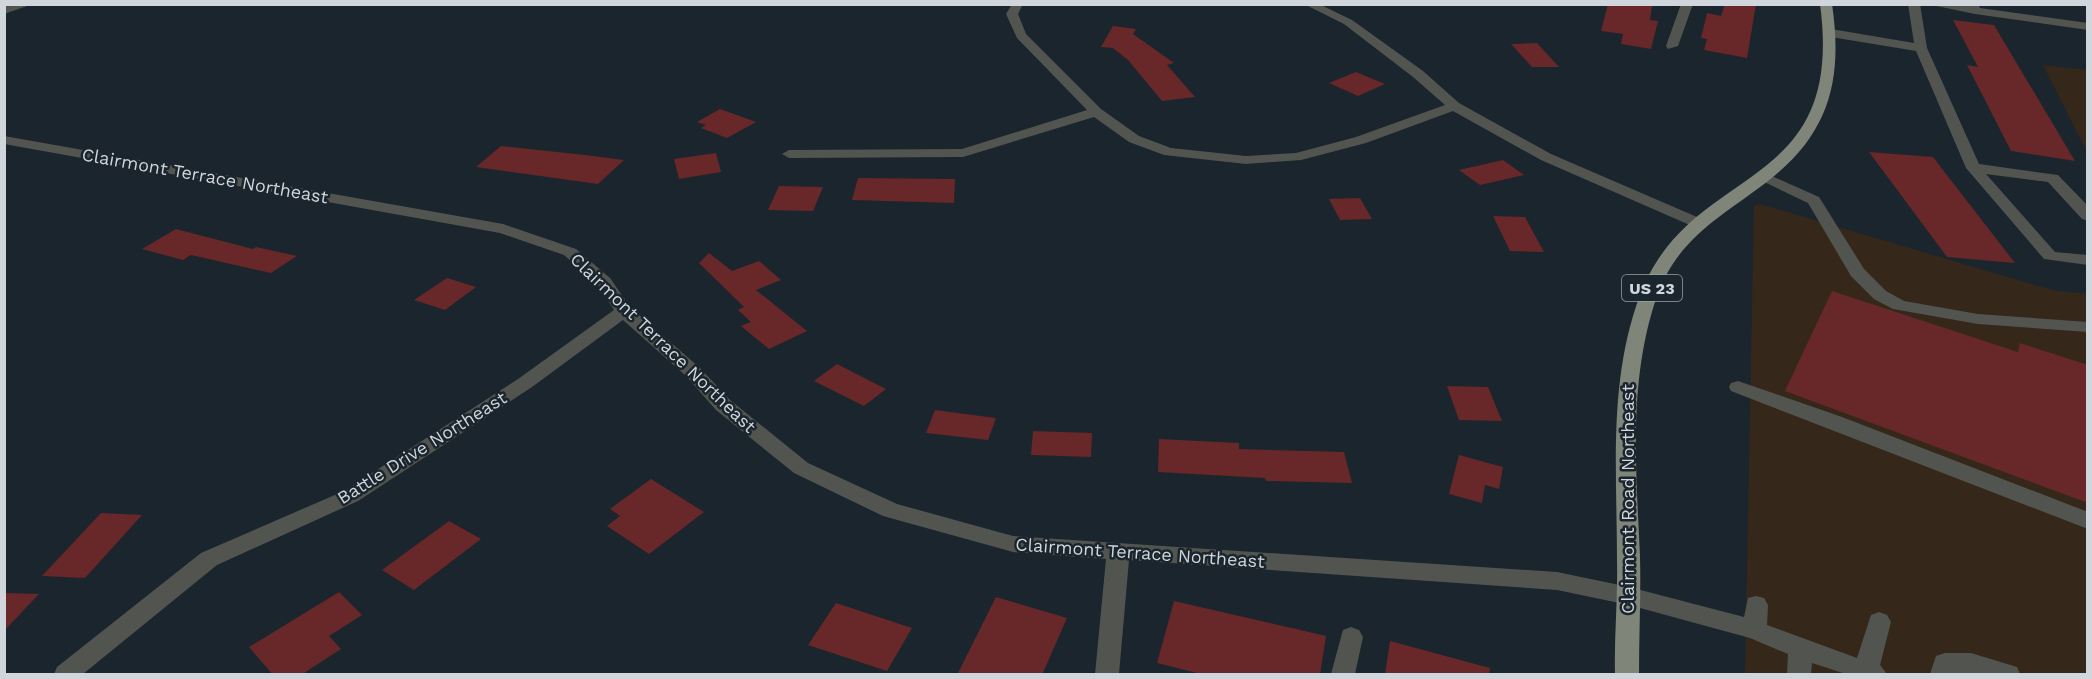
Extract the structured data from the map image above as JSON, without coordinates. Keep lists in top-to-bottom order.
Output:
{
  "streets": {
    "main road": ["US 23", "Clairmont Road Northeast"],
    "street": ["Clairmont Terrace Northeast", "Battle Drive Northeast"]
  },
  "crossings": [
    ["Clairmont Terrace Northeast", "Battle Drive Northeast"],
    ["Clairmont Terrace Northeast", "Clairmont Road Northeast"]
  ]
}
